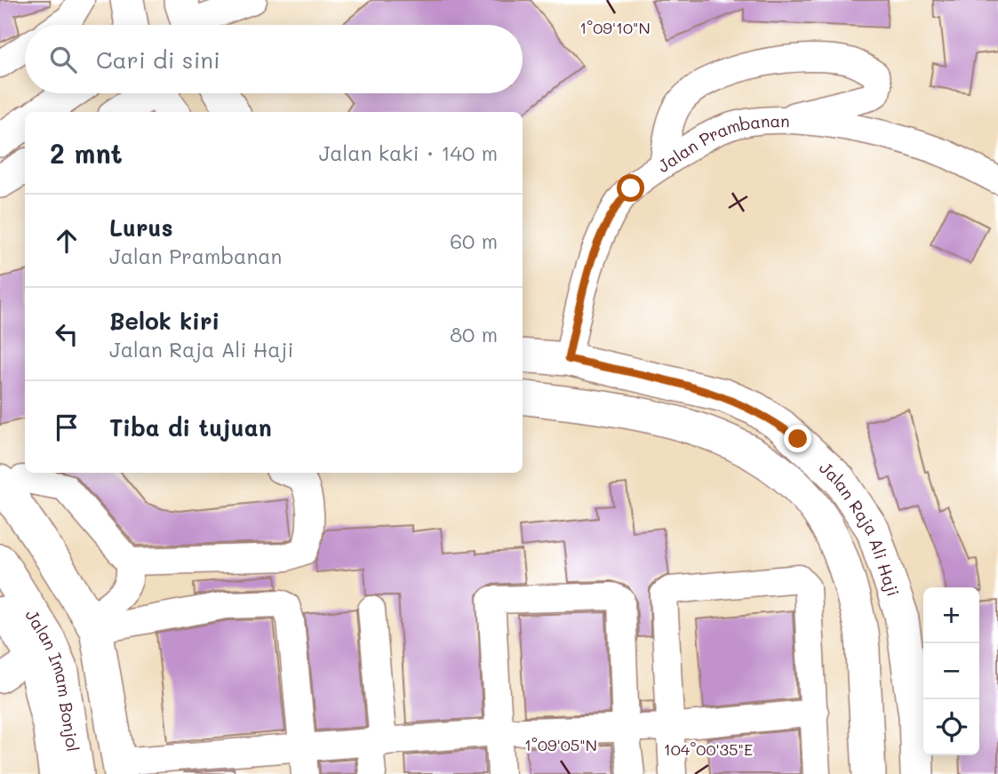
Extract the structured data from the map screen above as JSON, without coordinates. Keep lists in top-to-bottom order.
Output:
{
  "streets": {
    "main road": ["Jalan Raja Ali Haji", "Jalan Imam Bonjol"],
    "street": ["Jalan Prambanan"]
  },
  "crossings": [
    ["Jalan Prambanan", "Jalan Raja Ali Haji"]
  ],
  "page": {
    "search": "Cari di sini",
    "heading": ["2 mnt", "Jalan kaki · 140 m"],
    "list": [
      ["Lurus", "Jalan Prambanan", "60 m"],
      ["Belok kiri", "Jalan Raja Ali Haji", "80 m"],
      "Tiba di tujuan"
    ],
    "map_buttons": ["+", "−"]
  },
  "coordinates": ["1°09'10\"N", "1°09'05\"N", "104°00'35\"E"]
}
